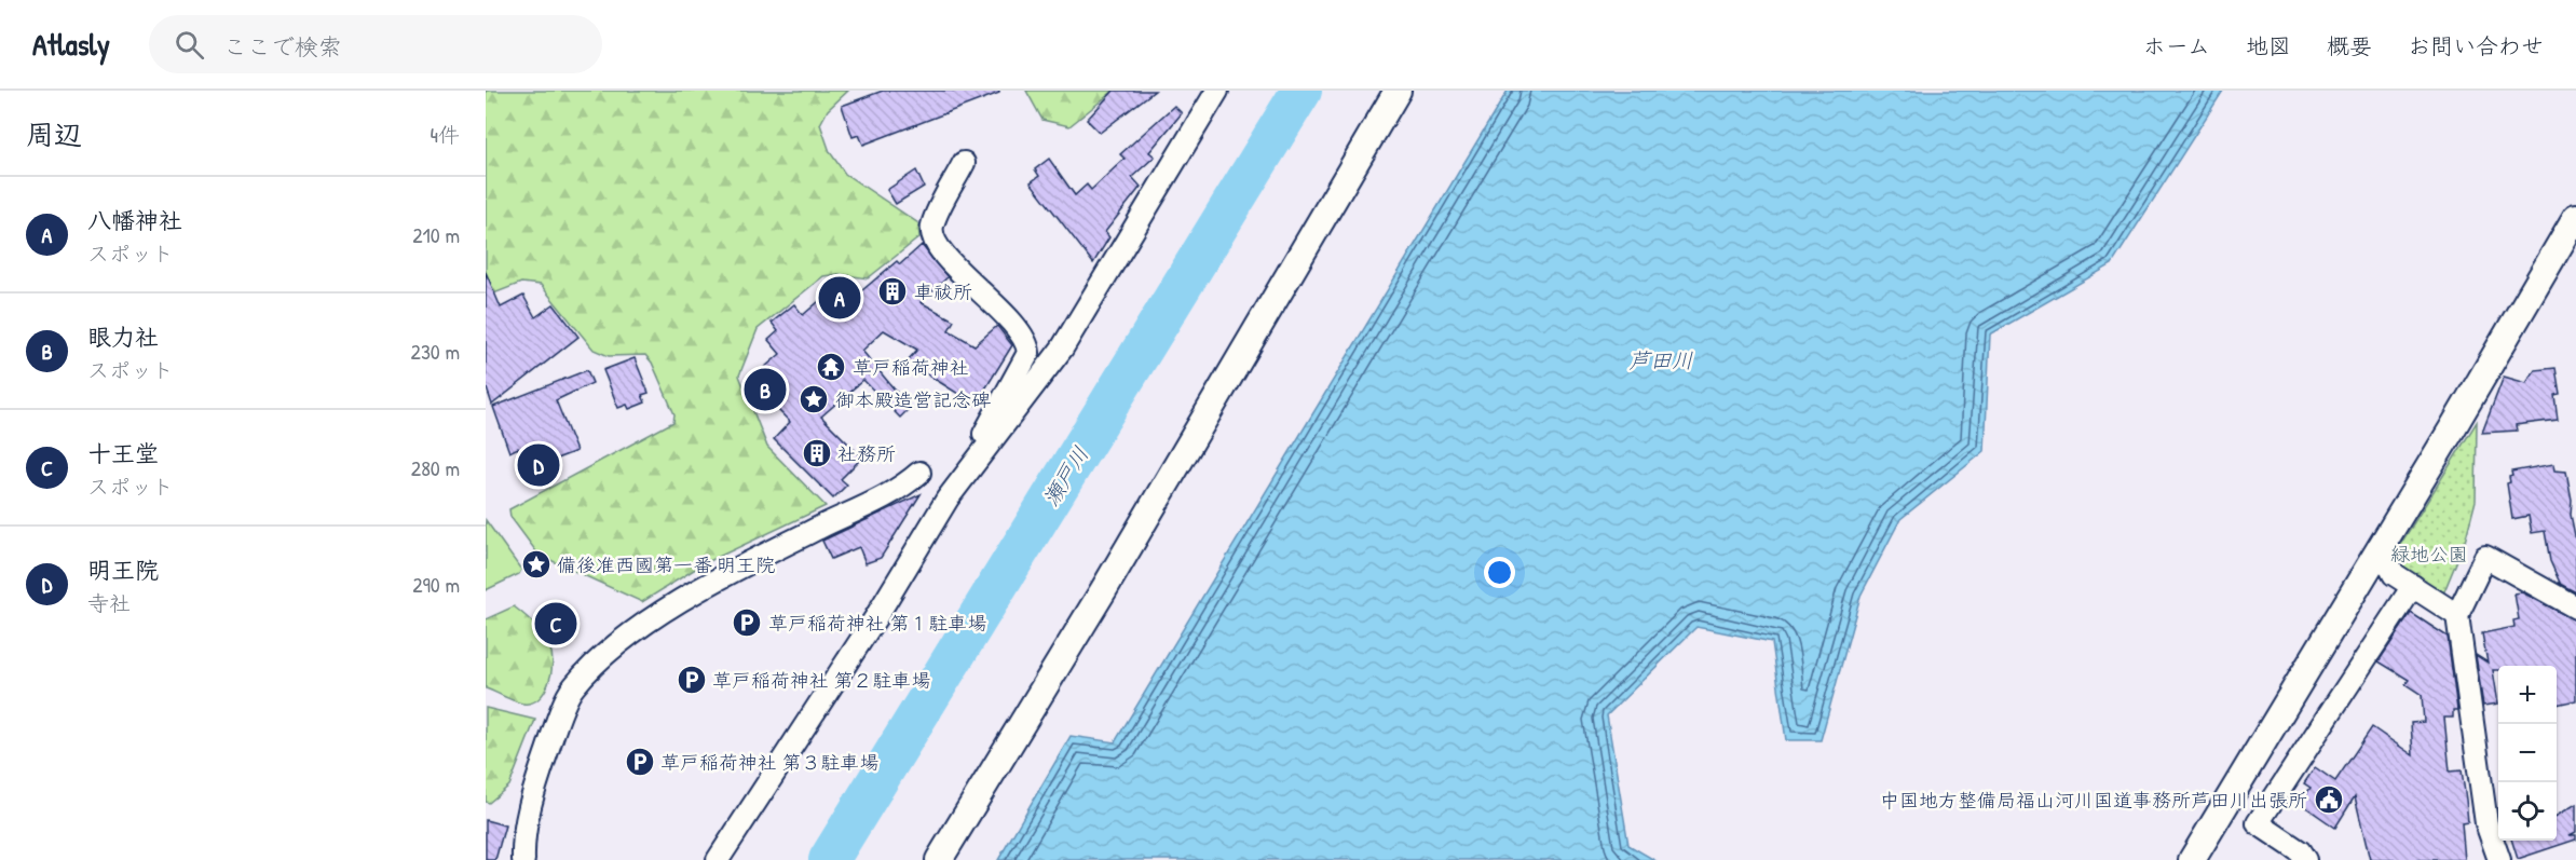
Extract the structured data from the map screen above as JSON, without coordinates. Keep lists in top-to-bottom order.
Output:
{
  "water": ["芦田川", "瀬戸川"],
  "parks": ["緑地公園"],
  "places": {
    "building": ["車祓所", "社務所"],
    "temple": ["草戸稲荷神社"],
    "place": ["御本殿造営記念碑", "備後准西國第一番 明王院"],
    "parking": ["草戸稲荷神社 第１駐車場", "草戸稲荷神社 第２駐車場", "草戸稲荷神社 第３駐車場"],
    "public building": ["中国地方整備局福山河川国道事務所芦田川出張所"]
  },
  "page": {
    "header": "Atlasly",
    "search": "ここで検索",
    "nav": [
      "ホーム",
      "地図",
      "概要",
      "お問い合わせ"
    ],
    "heading": ["周辺", "4件"],
    "list": [
      {
        "mark": "A",
        "name": "八幡神社",
        "note": "スポット",
        "value": "210 m"
      },
      {
        "mark": "B",
        "name": "眼力社",
        "note": "スポット",
        "value": "230 m"
      },
      {
        "mark": "C",
        "name": "十王堂",
        "note": "スポット",
        "value": "280 m"
      },
      {
        "mark": "D",
        "name": "明王院",
        "note": "寺社",
        "value": "290 m"
      }
    ],
    "pins": [
      "A",
      "B",
      "D",
      "C"
    ],
    "map_buttons": ["+", "−"]
  }
}
